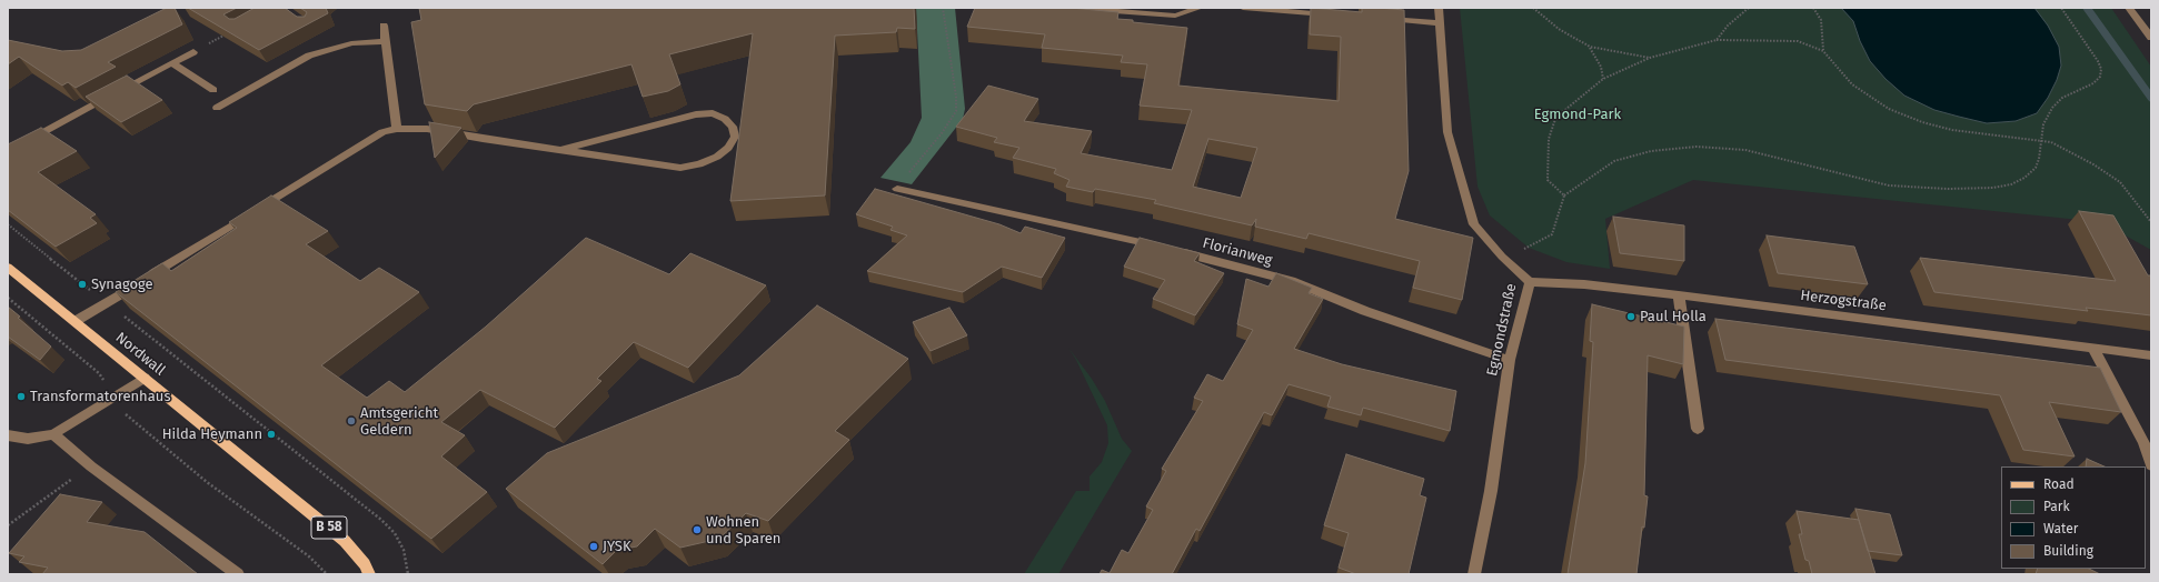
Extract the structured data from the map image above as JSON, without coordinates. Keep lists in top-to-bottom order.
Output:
{
  "streets": {
    "main road": ["Nordwall", "B 58"],
    "street": ["Florianweg", "Herzogstraße", "Egmondstraße"]
  },
  "crossings": [
    ["Florianweg", "Egmondstraße"],
    ["Herzogstraße", "Egmondstraße"]
  ],
  "parks": ["Egmond-Park"],
  "places": [
    "Synagoge",
    "Paul Holla",
    "Transformatorenhaus",
    "Amtsgericht Geldern",
    "Hilda Heymann",
    "Wohnen und Sparen",
    "JYSK"
  ],
  "legend": [
    "Road",
    "Park",
    "Water",
    "Building"
  ]
}
